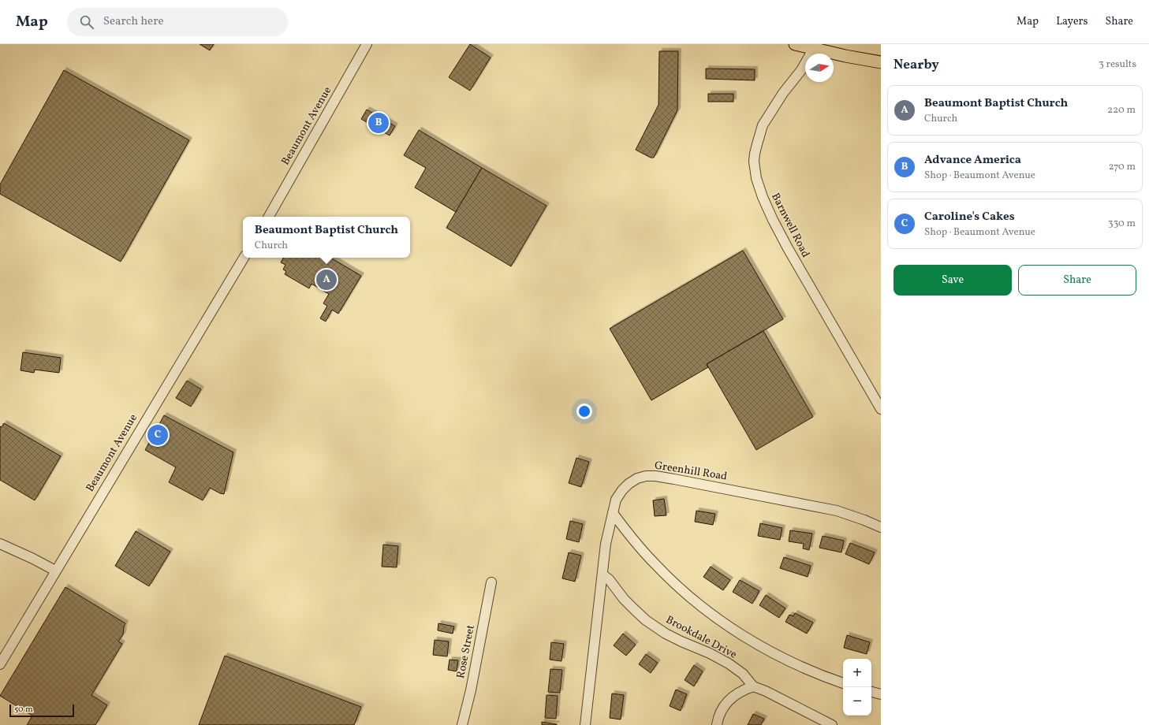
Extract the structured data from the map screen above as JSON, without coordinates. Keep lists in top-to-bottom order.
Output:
{
  "streets": {
    "street": [
      "Beaumont Avenue",
      "Barnwell Road",
      "Greenhill Road",
      "Brookdale Drive",
      "Rose Street"
    ]
  },
  "crossings": [
    ["Greenhill Road", "Brookdale Drive"]
  ],
  "scale_bar": "50 m",
  "north": "right",
  "page": {
    "header": "Map",
    "search": "Search here",
    "nav": ["Map", "Layers", "Share"],
    "heading": ["Nearby", "3 results"],
    "list": [
      {
        "mark": "A",
        "name": "Beaumont Baptist Church",
        "note": "Church",
        "value": "220 m"
      },
      {
        "mark": "B",
        "name": "Advance America",
        "note": "Shop · Beaumont Avenue",
        "value": "270 m"
      },
      {
        "mark": "C",
        "name": "Caroline's Cakes",
        "note": "Shop · Beaumont Avenue",
        "value": "330 m"
      }
    ],
    "pins": ["B", "A", "C"],
    "popup": ["Beaumont Baptist Church", "Church"],
    "buttons": ["Save", "Share"],
    "map_buttons": ["+", "−"],
    "scale": "50 m"
  }
}
